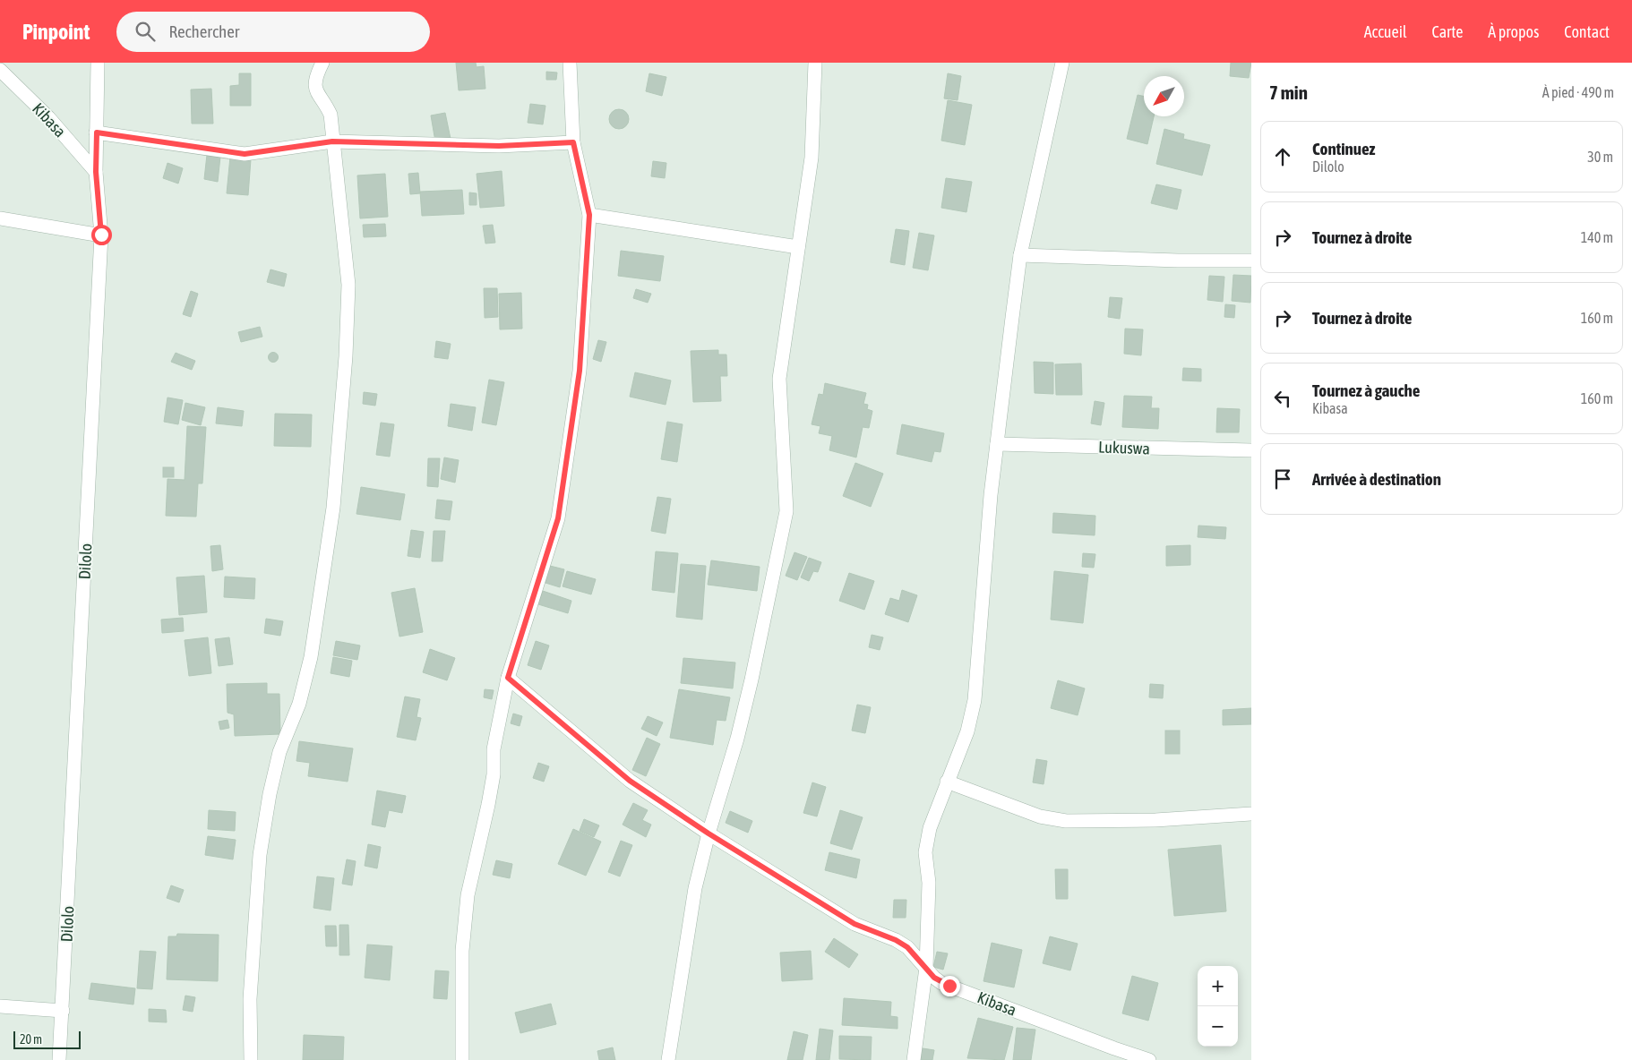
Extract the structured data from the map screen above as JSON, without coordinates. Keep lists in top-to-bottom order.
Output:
{
  "streets": {
    "street": ["Kibasa", "Lukuswa", "Dilolo"]
  },
  "crossings": [
    ["Kibasa", "Dilolo"]
  ],
  "scale_bar": "20 m",
  "north": "bottom left",
  "page": {
    "header": "Pinpoint",
    "search": "Rechercher",
    "nav": [
      "Accueil",
      "Carte",
      "À propos",
      "Contact"
    ],
    "heading": ["7 min", "À pied · 490 m"],
    "list": [
      ["Continuez", "Dilolo", "30 m"],
      ["Tournez à droite", "140 m"],
      ["Tournez à droite", "160 m"],
      ["Tournez à gauche", "Kibasa", "160 m"],
      "Arrivée à destination"
    ],
    "map_buttons": ["+", "−"],
    "scale": "20 m"
  }
}
